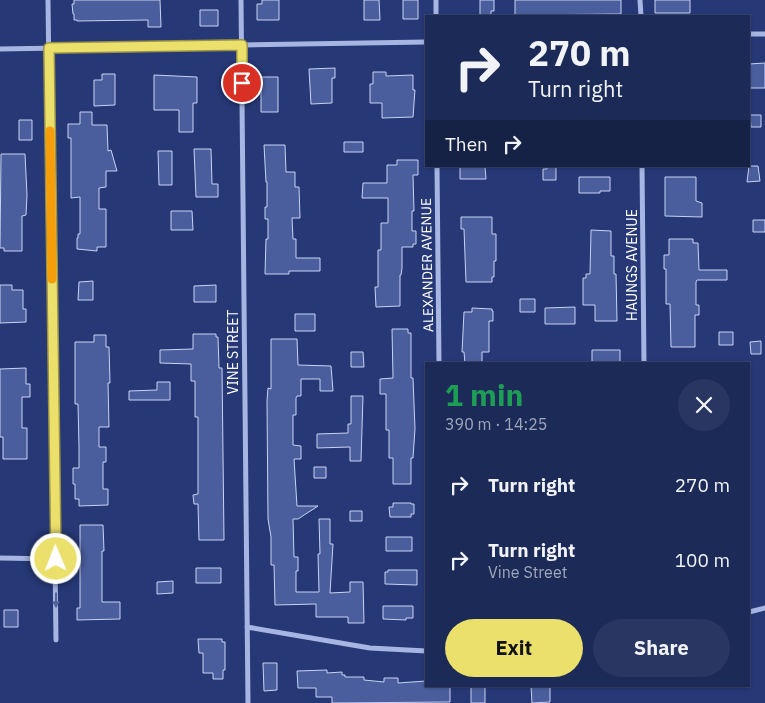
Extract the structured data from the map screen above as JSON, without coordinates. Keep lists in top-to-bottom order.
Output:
{
  "streets": {
    "street": ["ALEXANDER AVENUE", "HAUNGS AVENUE", "VINE STREET"]
  },
  "page": {
    "turn": ["270 m", "Turn right"],
    "then": "Then",
    "heading": ["1 min", "390 m · 14:25"],
    "list": [
      {
        "name": "Turn right",
        "value": "270 m"
      },
      {
        "name": "Turn right",
        "note": "Vine Street",
        "value": "100 m"
      }
    ],
    "buttons": ["Exit", "Share"]
  }
}
